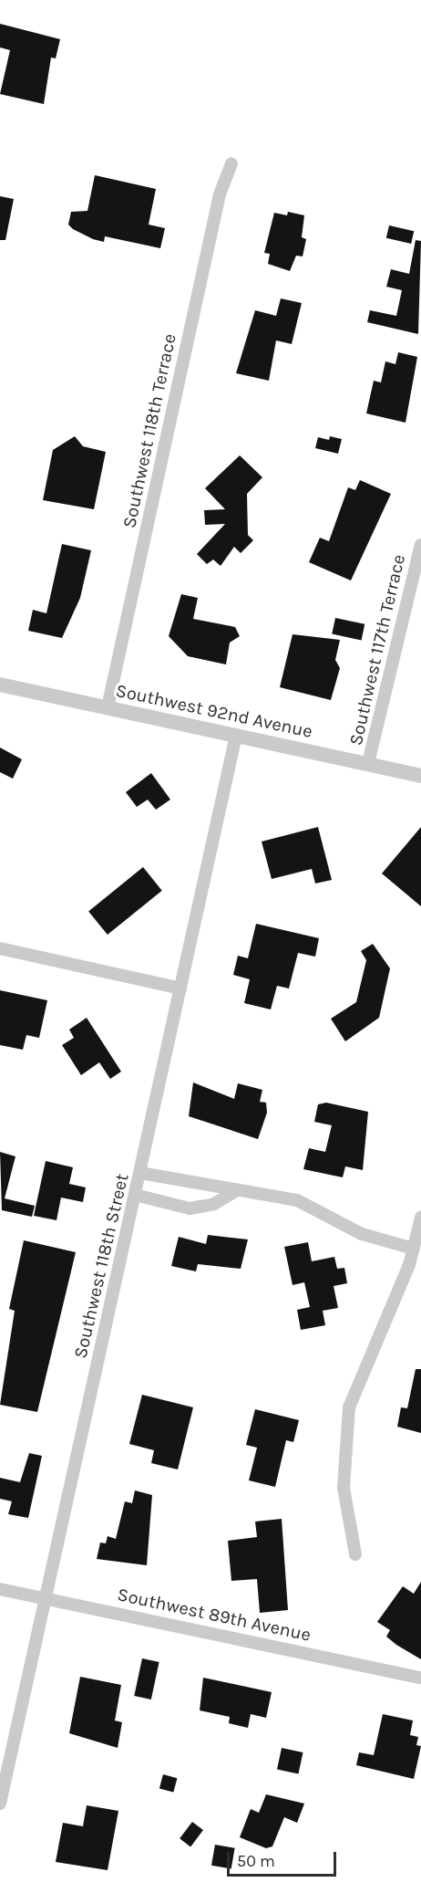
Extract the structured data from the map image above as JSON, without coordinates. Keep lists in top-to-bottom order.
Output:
{
  "streets": {
    "street": [
      "Southwest 118th Terrace",
      "Southwest 117th Terrace",
      "Southwest 92nd Avenue",
      "Southwest 118th Street",
      "Southwest 89th Avenue"
    ]
  },
  "crossings": [
    ["Southwest 118th Terrace", "Southwest 92nd Avenue"],
    ["Southwest 117th Terrace", "Southwest 92nd Avenue"],
    ["Southwest 92nd Avenue", "Southwest 118th Street"],
    ["Southwest 118th Street", "Southwest 89th Avenue"]
  ],
  "scale_bar": "50 m"
}
